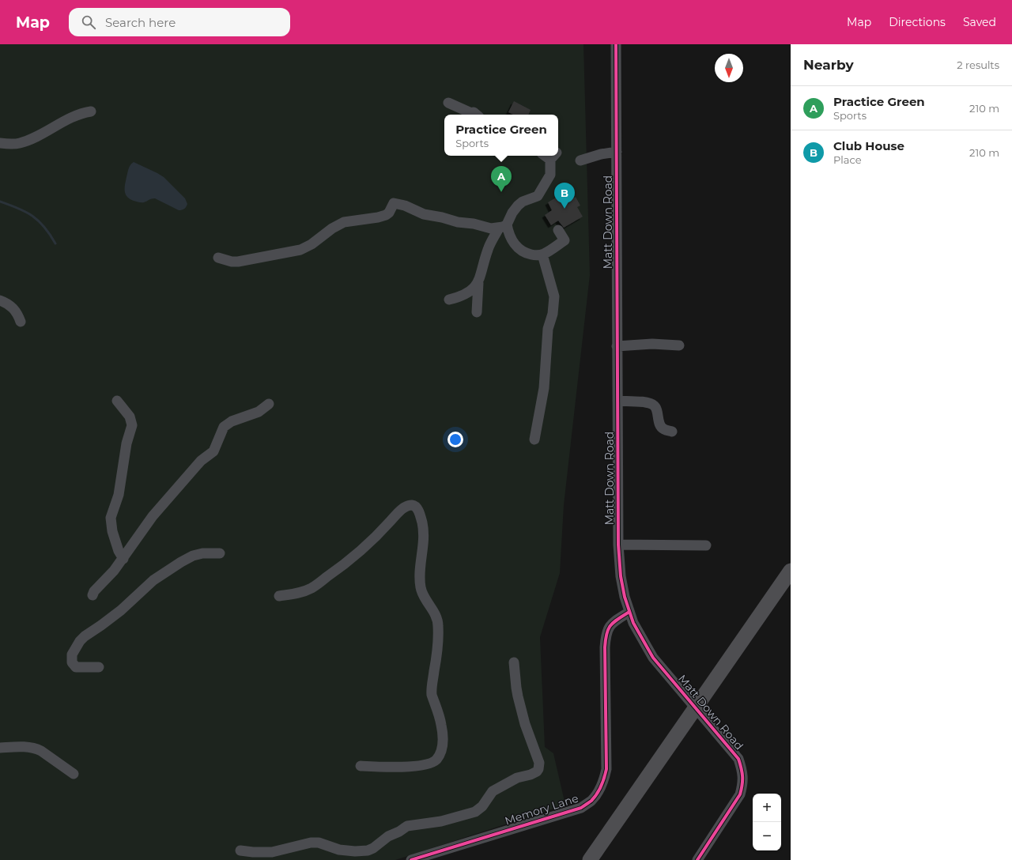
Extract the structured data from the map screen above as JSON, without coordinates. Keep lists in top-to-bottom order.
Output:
{
  "streets": {
    "street": ["Matt Down Road", "Memory Lane"]
  },
  "crossings": [
    ["Matt Down Road", "Memory Lane"]
  ],
  "north": "bottom",
  "page": {
    "header": "Map",
    "search": "Search here",
    "nav": ["Map", "Directions", "Saved"],
    "heading": ["Nearby", "2 results"],
    "list": [
      {
        "mark": "A",
        "name": "Practice Green",
        "note": "Sports",
        "value": "210 m"
      },
      {
        "mark": "B",
        "name": "Club House",
        "note": "Place",
        "value": "210 m"
      }
    ],
    "popup": ["Practice Green", "Sports"],
    "pins": ["A", "B"],
    "map_buttons": ["+", "−"]
  }
}
